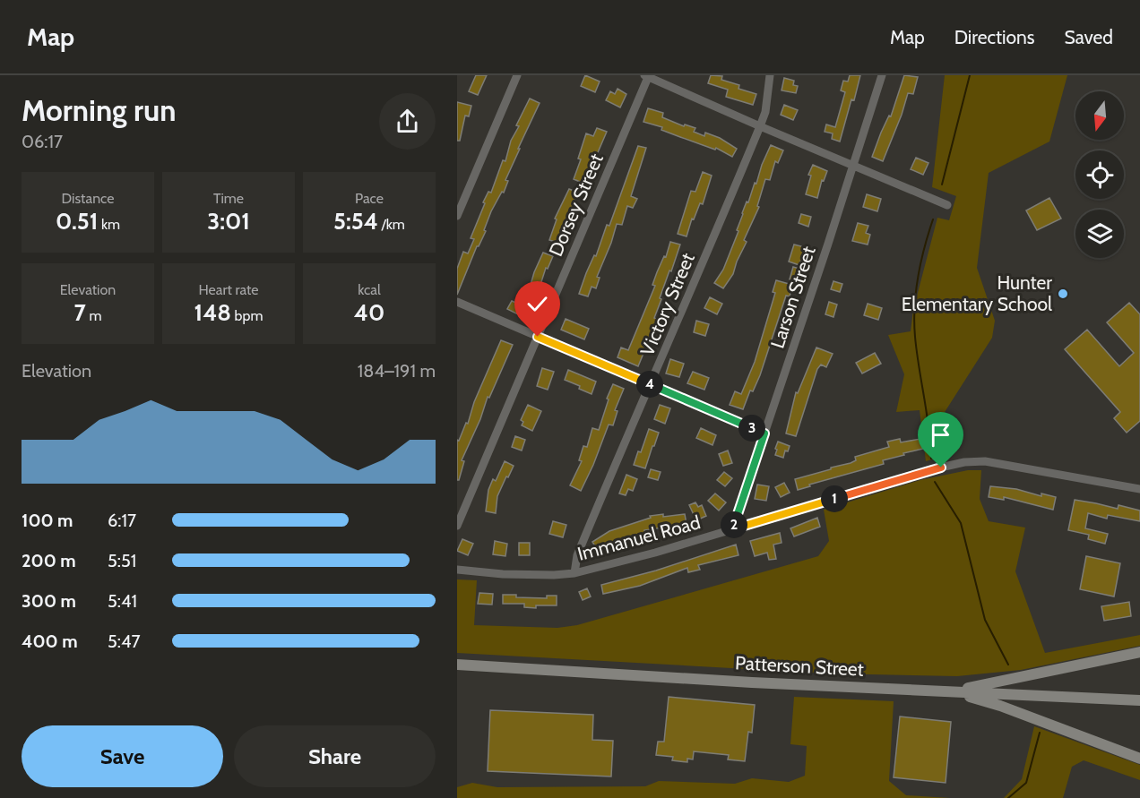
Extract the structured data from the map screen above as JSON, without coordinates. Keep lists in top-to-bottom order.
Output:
{
  "streets": {
    "main road": ["Patterson Street"],
    "street": [
      "Dorsey Street",
      "Larson Street",
      "Victory Street",
      "Immanuel Road"
    ]
  },
  "crossings": [
    ["Larson Street", "Immanuel Road"],
    ["Victory Street", "Immanuel Road"]
  ],
  "places": ["Hunter Elementary School"],
  "north": "bottom",
  "page": {
    "header": "Map",
    "nav": ["Map", "Directions", "Saved"],
    "heading": ["Morning run", "06:17"],
    "stats": [
      ["Distance", "0.51 km"],
      ["Time", "3:01"],
      ["Pace", "5:54 /km"],
      ["Elevation", "7 m"],
      ["Heart rate", "148 bpm"],
      ["kcal", "40"]
    ],
    "chart": ["Elevation", "184–191 m"],
    "pins": [
      "4",
      "3",
      "1",
      "2"
    ],
    "list": [
      {
        "name": "100 m",
        "note": "6:17"
      },
      {
        "name": "200 m",
        "note": "5:51"
      },
      {
        "name": "300 m",
        "note": "5:41"
      },
      {
        "name": "400 m",
        "note": "5:47"
      }
    ],
    "buttons": ["Save", "Share"]
  }
}
